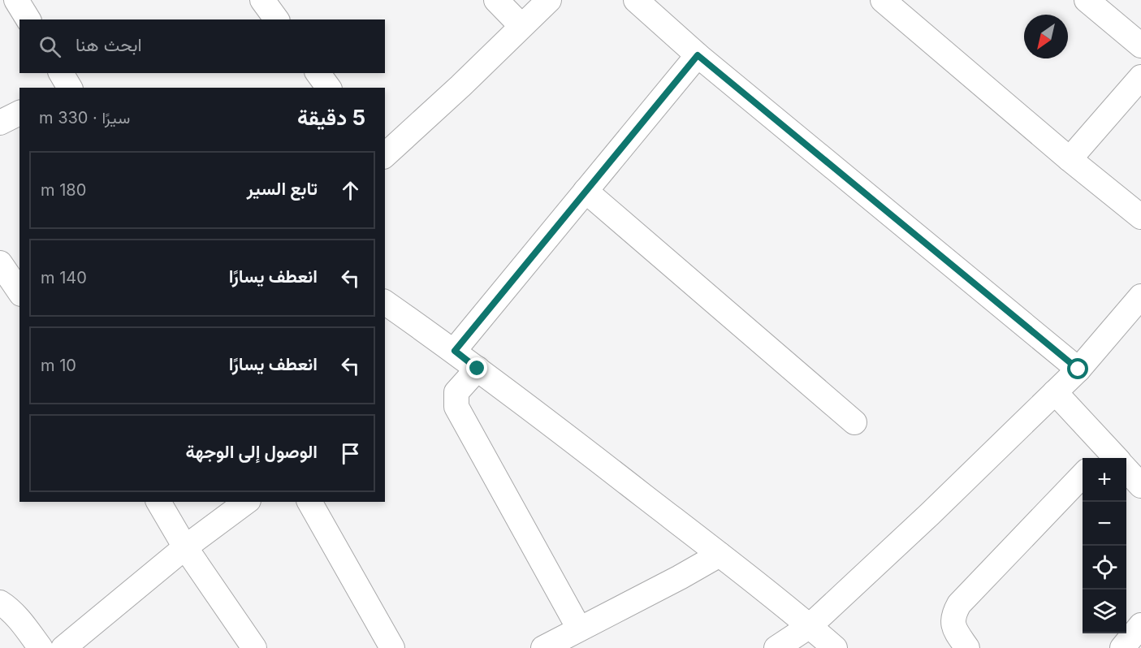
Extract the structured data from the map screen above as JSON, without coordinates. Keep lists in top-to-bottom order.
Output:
{
  "north": "bottom left",
  "page": {
    "search": "ابحث هنا",
    "heading": ["5 دقيقة", "سيرًا · 330 m"],
    "list": [
      ["تابع السير", "180 m"],
      ["انعطف يسارًا", "140 m"],
      ["انعطف يسارًا", "10 m"],
      "الوصول إلى الوجهة"
    ],
    "map_buttons": ["+", "−"]
  }
}
